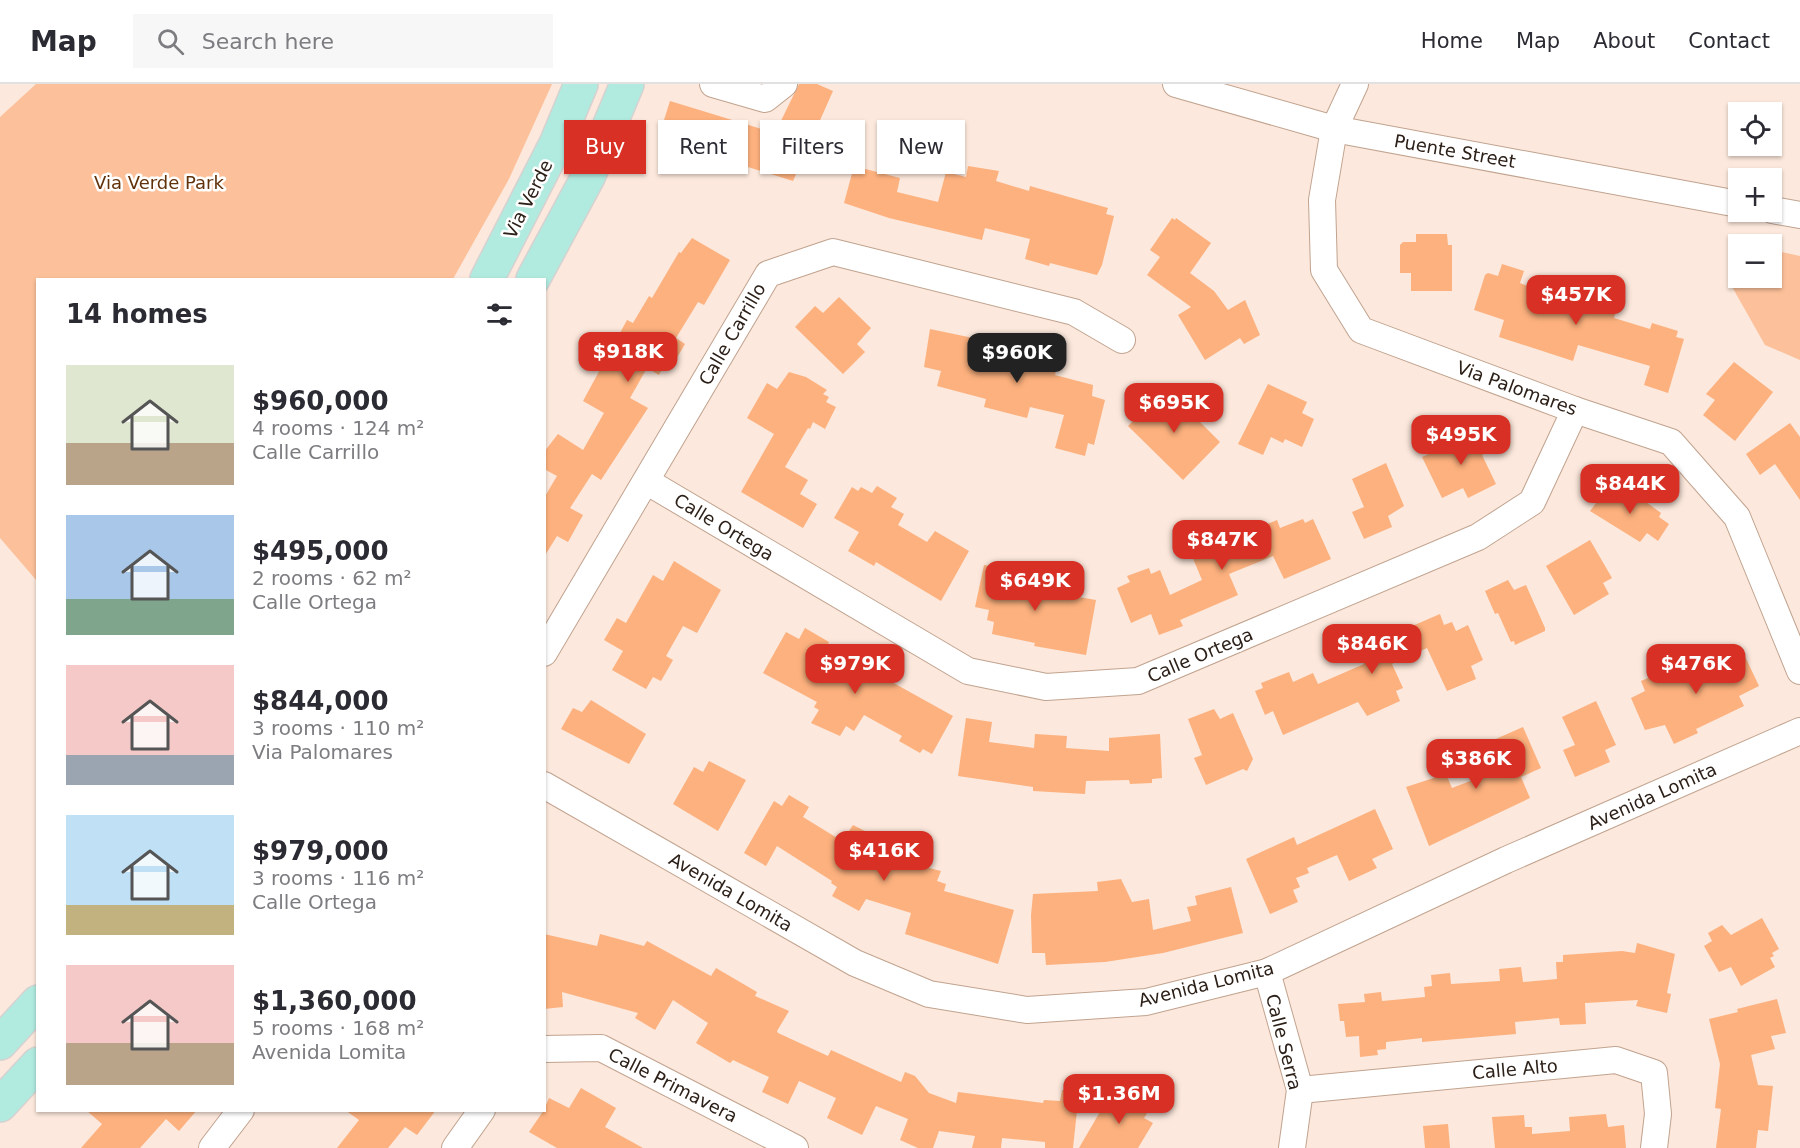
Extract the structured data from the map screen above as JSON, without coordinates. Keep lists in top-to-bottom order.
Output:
{
  "streets": {
    "main road": ["Via Verde"],
    "street": [
      "Puente Street",
      "Calle Carrillo",
      "Via Palomares",
      "Calle Ortega",
      "Avenida Lomita",
      "Calle Serra",
      "Calle Alto",
      "Calle Primavera"
    ]
  },
  "crossings": [
    ["Puente Street", "Via Palomares"],
    ["Calle Carrillo", "Calle Ortega"],
    ["Via Palomares", "Calle Ortega"],
    ["Avenida Lomita", "Calle Serra"],
    ["Calle Serra", "Calle Alto"]
  ],
  "parks": ["Via Verde Park"],
  "page": {
    "header": "Map",
    "search": "Search here",
    "nav": [
      "Home",
      "Map",
      "About",
      "Contact"
    ],
    "map_buttons": ["+", "−"],
    "chip": [
      "Buy",
      "Rent",
      "Filters",
      "New"
    ],
    "price": [
      "$457K",
      "$918K",
      "$960K",
      "$695K",
      "$495K",
      "$844K",
      "$847K",
      "$649K",
      "$846K",
      "$979K",
      "$476K",
      "$386K",
      "$416K",
      "$1.36M"
    ],
    "heading": "14 homes",
    "list": [
      {
        "name": "$960,000",
        "note": "4 rooms · 124 m² · Calle Carrillo"
      },
      {
        "name": "$495,000",
        "note": "2 rooms · 62 m² · Calle Ortega"
      },
      {
        "name": "$844,000",
        "note": "3 rooms · 110 m² · Via Palomares"
      },
      {
        "name": "$979,000",
        "note": "3 rooms · 116 m² · Calle Ortega"
      },
      {
        "name": "$1,360,000",
        "note": "5 rooms · 168 m² · Avenida Lomita"
      }
    ]
  }
}
